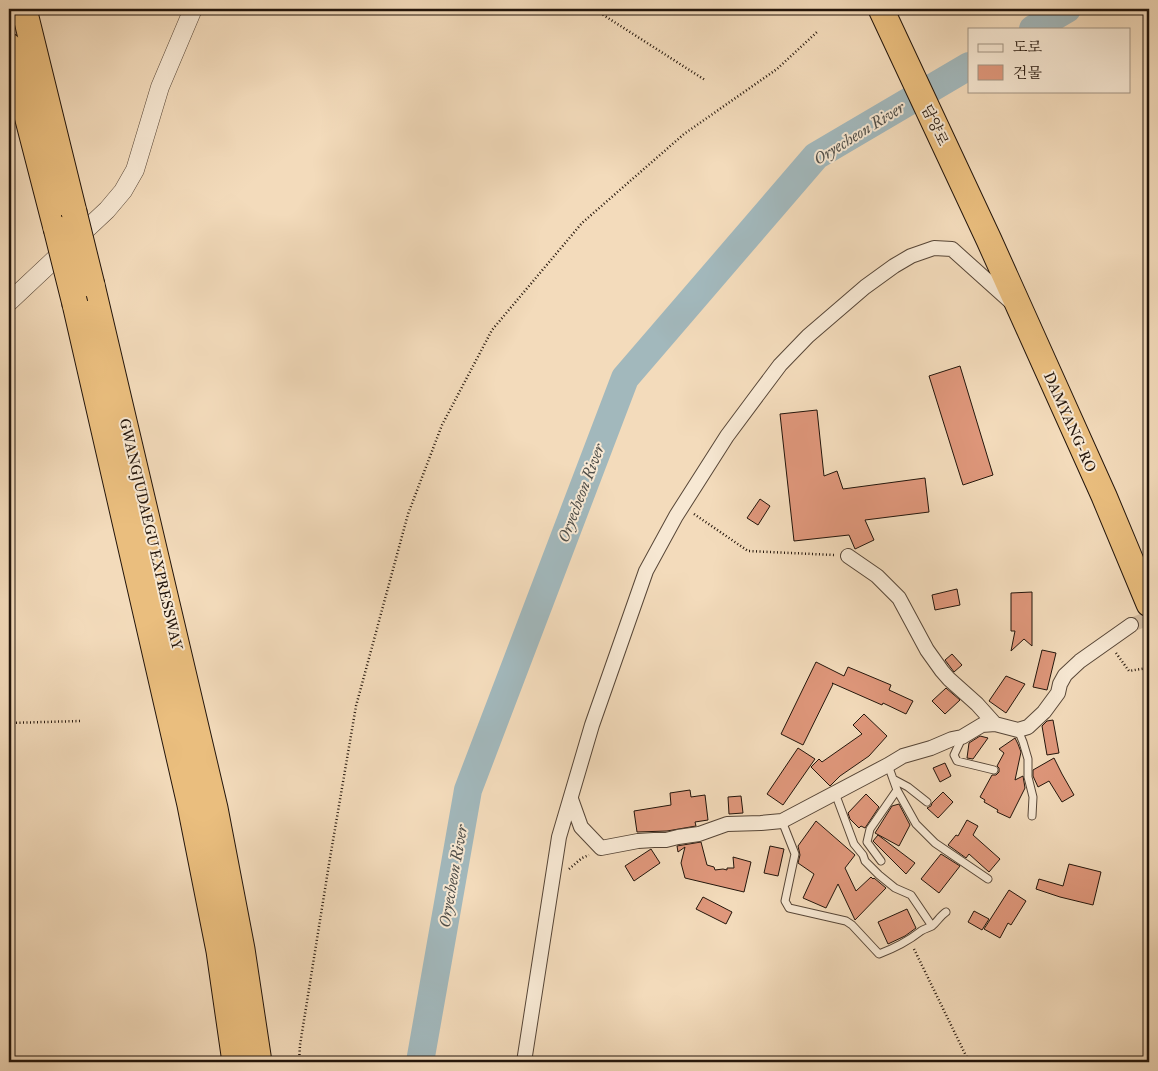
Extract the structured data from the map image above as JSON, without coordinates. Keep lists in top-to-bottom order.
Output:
{
  "streets": {
    "highway": ["담양로", "DAMYANG-RO", "GWANGJUDAEGU EXPRESSWAY"]
  },
  "crossings": [
    ["담양로", "DAMYANG-RO"]
  ],
  "water": ["Oryecheon River"],
  "legend": ["도로", "건물"]
}
